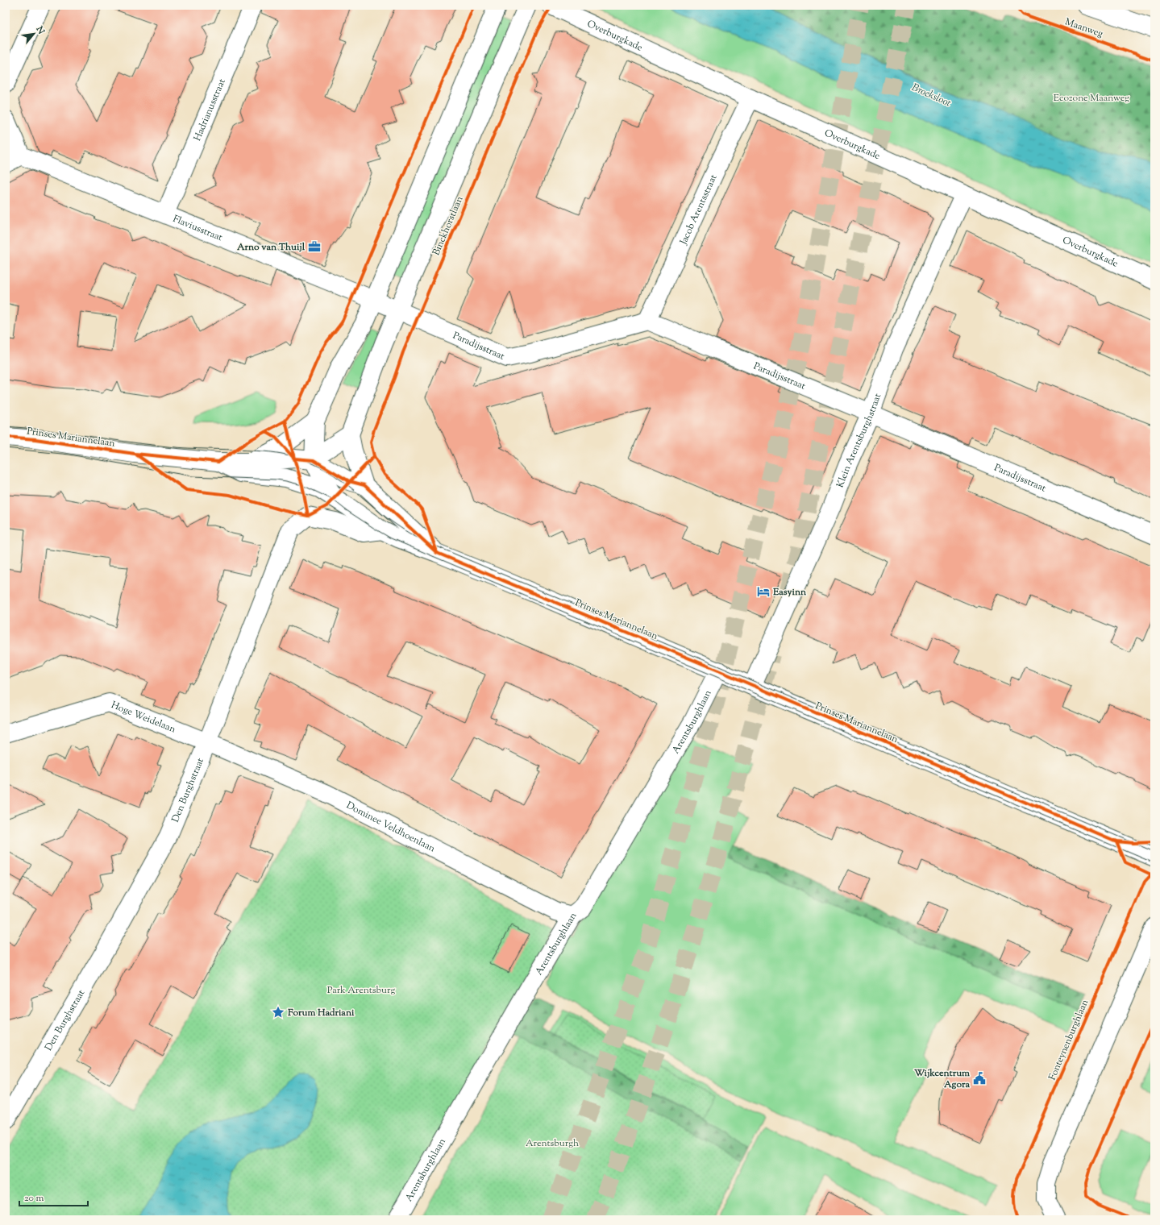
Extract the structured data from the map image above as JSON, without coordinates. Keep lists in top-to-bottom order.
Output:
{
  "streets": {
    "street": [
      "Overburgkade",
      "Hadrianusstraat",
      "Jacob Arentsstraat",
      "Binckhorstlaan",
      "Flaviusstraat",
      "Paradijsstraat",
      "Prinses Mariannelaan",
      "Klein Arentsburghstraat",
      "Hoge Weidelaan",
      "Arentsburghlaan",
      "Den Burghstraat",
      "Dominee Veldhoenlaan"
    ],
    "cycle path": ["Maanweg", "Fonteynenburghlaan"]
  },
  "crossings": [
    ["Overburgkade", "Jacob Arentsstraat"],
    ["Overburgkade", "Klein Arentsburghstraat"],
    ["Hadrianusstraat", "Flaviusstraat"],
    ["Jacob Arentsstraat", "Paradijsstraat"],
    ["Binckhorstlaan", "Paradijsstraat"],
    ["Paradijsstraat", "Klein Arentsburghstraat"],
    ["Prinses Mariannelaan", "Klein Arentsburghstraat"],
    ["Prinses Mariannelaan", "Arentsburghlaan"],
    ["Prinses Mariannelaan", "Den Burghstraat"],
    ["Hoge Weidelaan", "Den Burghstraat"],
    ["Hoge Weidelaan", "Dominee Veldhoenlaan"],
    ["Arentsburghlaan", "Dominee Veldhoenlaan"],
    ["Den Burghstraat", "Dominee Veldhoenlaan"]
  ],
  "water": ["Broeksloot"],
  "parks": ["Ecozone Maanweg", "Park Arentsburg", "Arentsburgh"],
  "places": {
    "office": ["Arno van Thuijl"],
    "hotel": ["Easyinn"],
    "place": ["Forum Hadriani"],
    "public building": ["Wijkcentrum Agora"]
  },
  "scale_bar": "20 m",
  "north": "top right"
}
